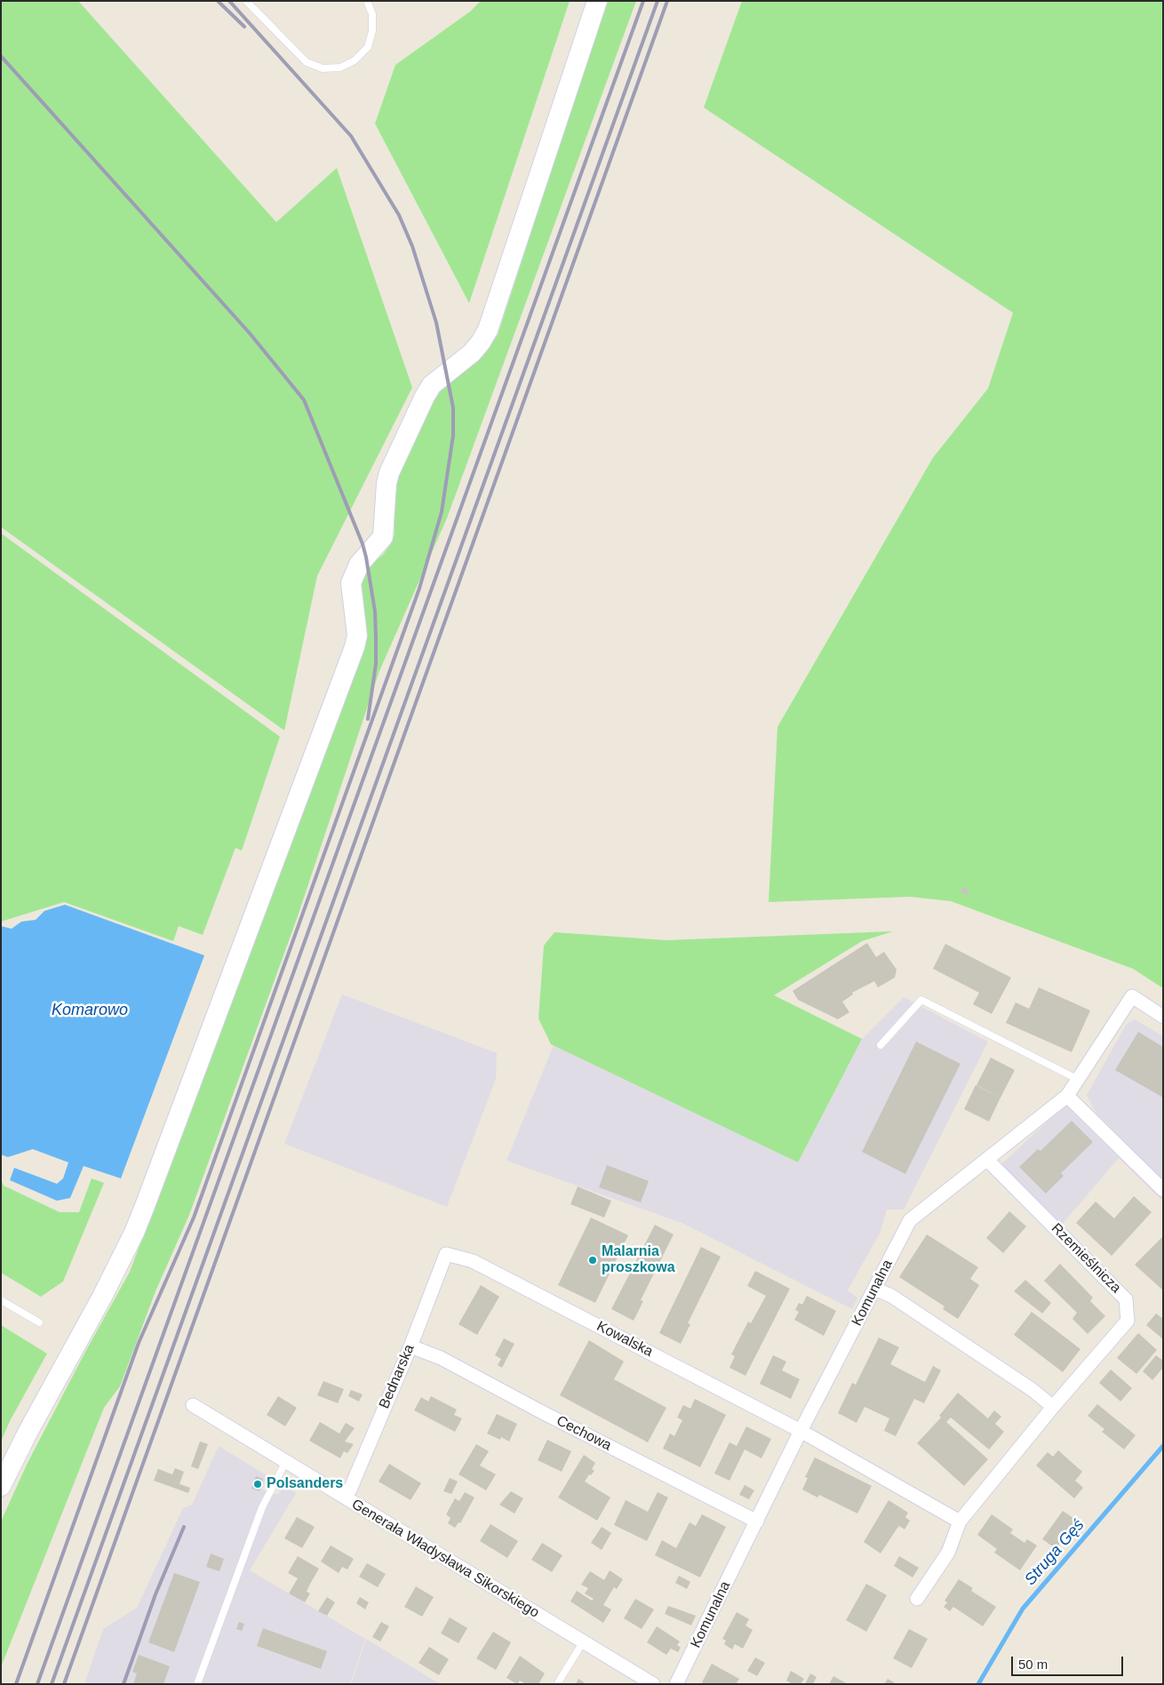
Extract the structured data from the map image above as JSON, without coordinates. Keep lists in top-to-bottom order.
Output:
{
  "streets": {
    "street": [
      "Rzemieślnicza",
      "Komunalna",
      "Kowalska",
      "Bednarska",
      "Cechowa",
      "Generała Władysława Sikorskiego"
    ]
  },
  "crossings": [
    ["Rzemieślnicza", "Komunalna"],
    ["Komunalna", "Kowalska"],
    ["Komunalna", "Cechowa"],
    ["Kowalska", "Bednarska"],
    ["Bednarska", "Cechowa"],
    ["Bednarska", "Generała Władysława Sikorskiego"]
  ],
  "water": ["Komarowo", "Struga Gęś"],
  "places": ["Malarnia proszkowa", "Polsanders"],
  "scale_bar": "50 m"
}
